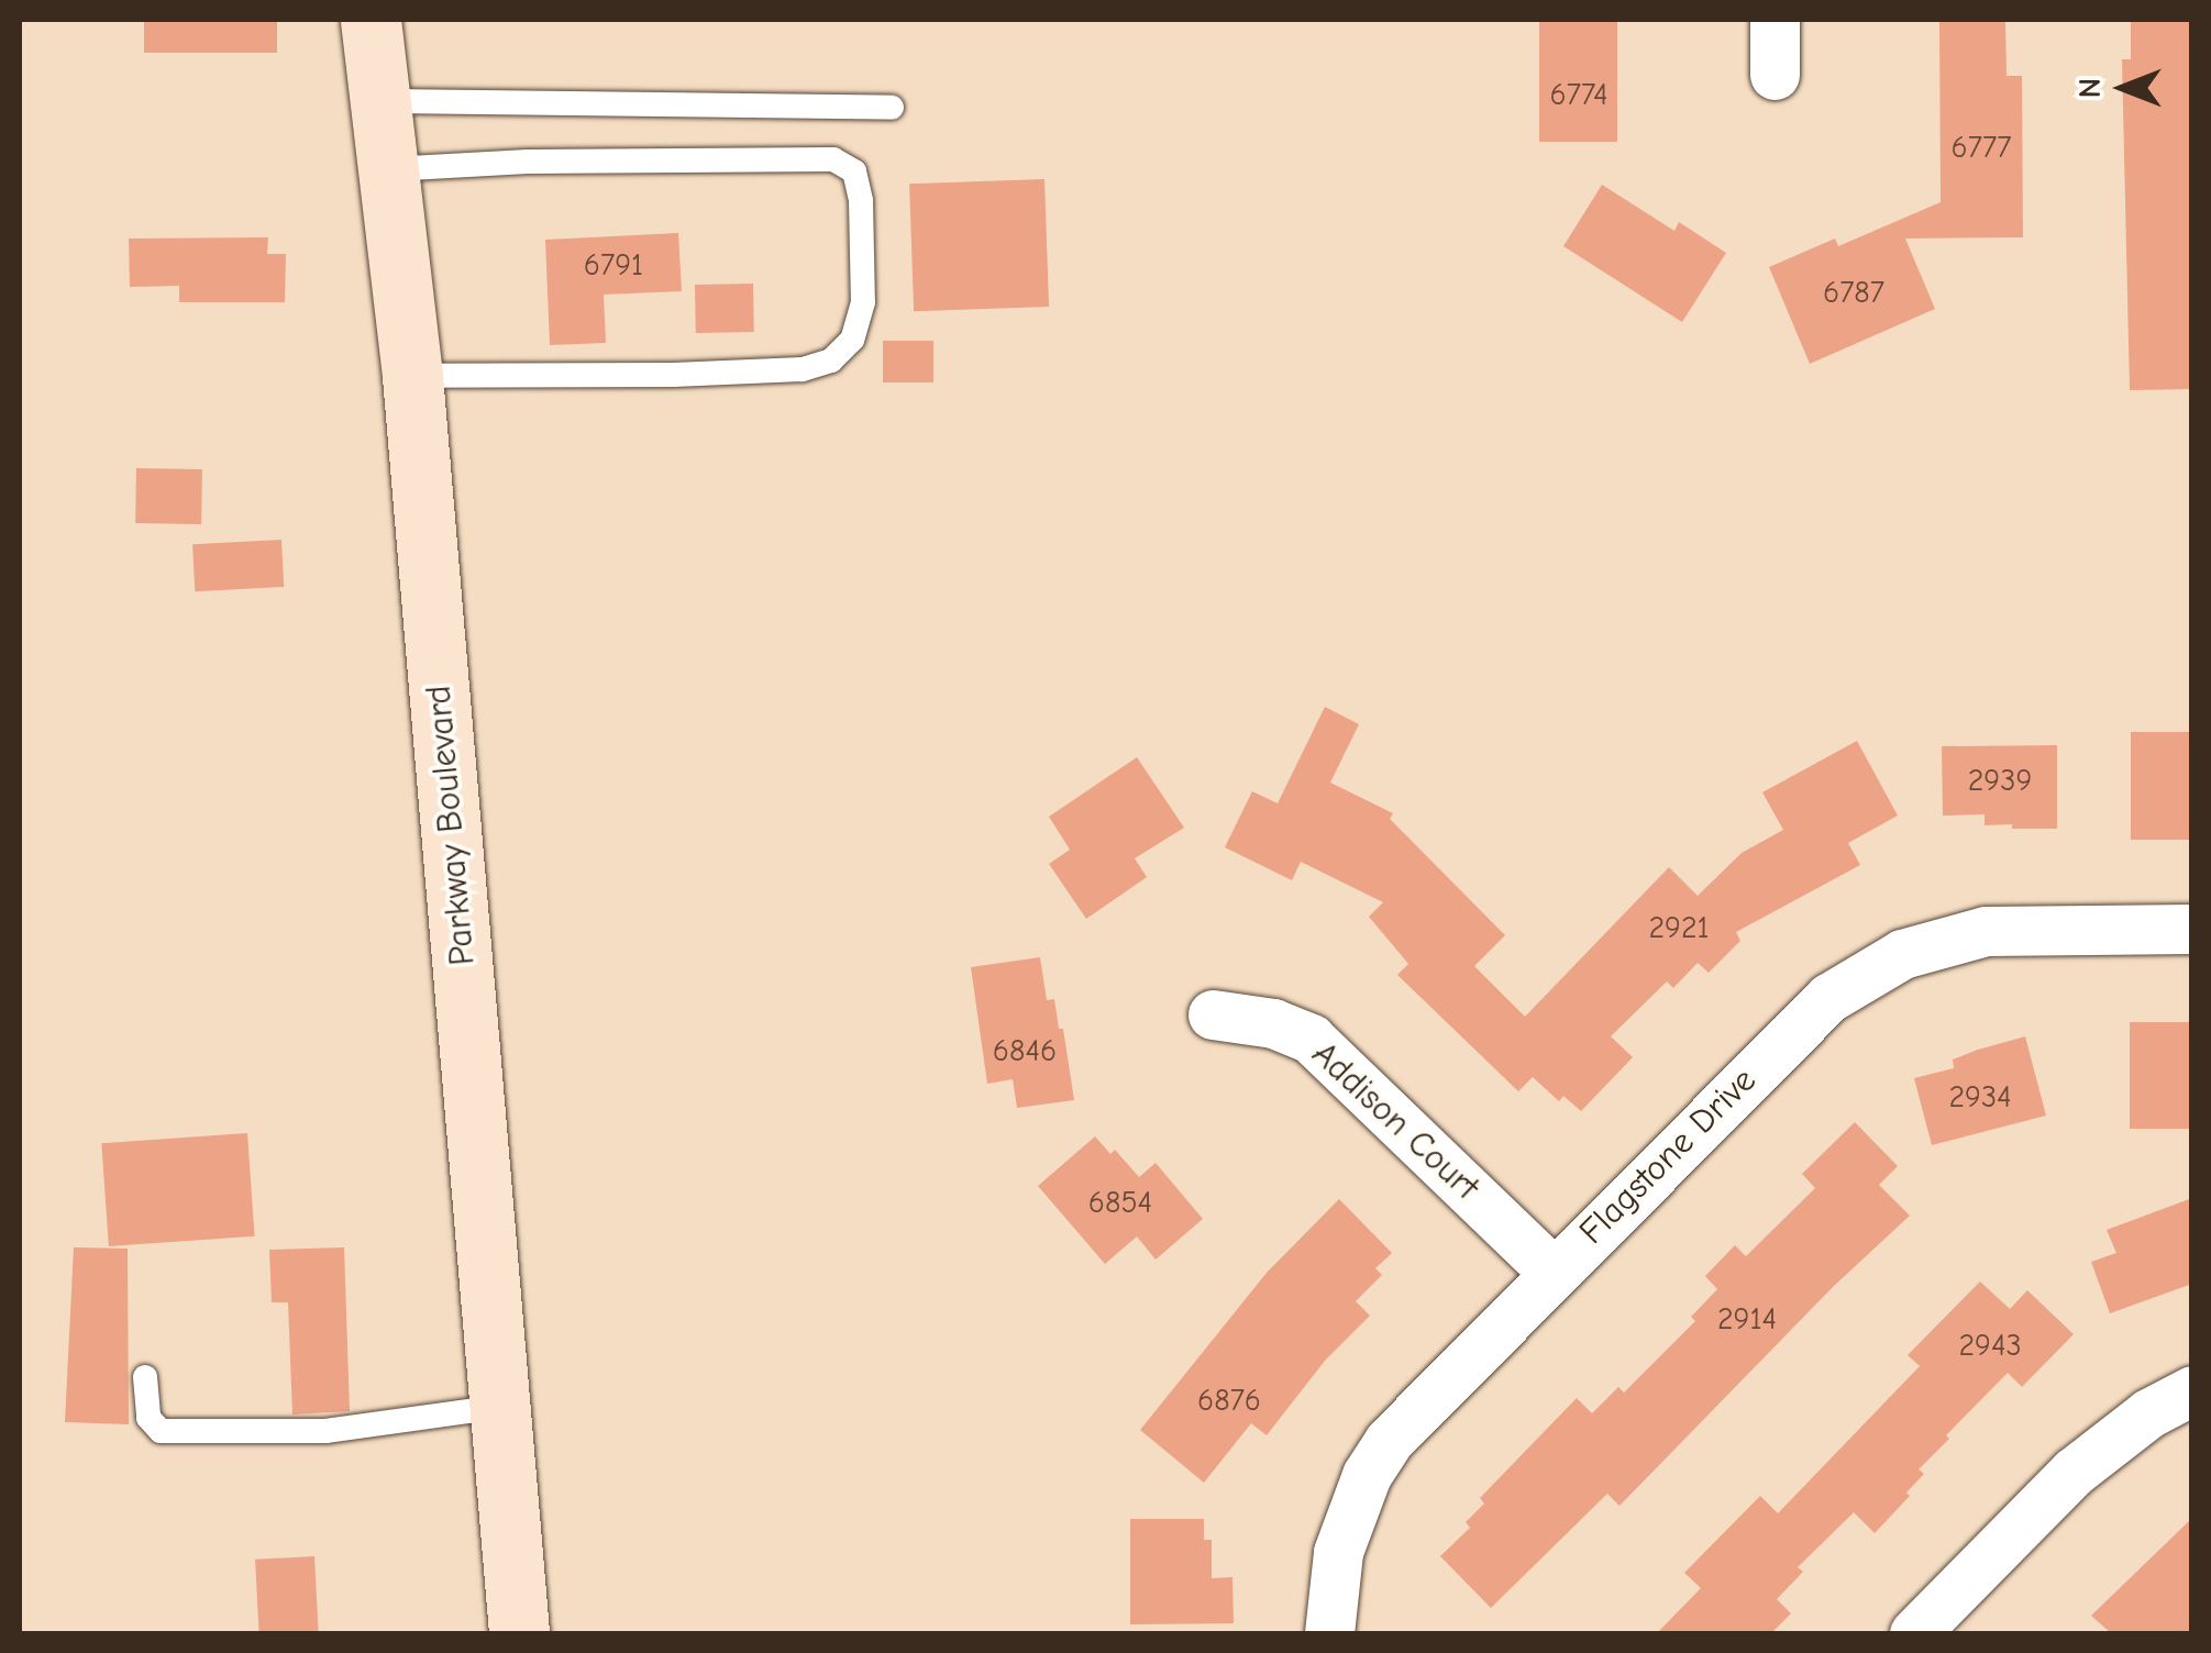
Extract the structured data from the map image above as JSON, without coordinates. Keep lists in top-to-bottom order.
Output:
{
  "streets": {
    "street": ["Parkway Boulevard", "Addison Court", "Flagstone Drive"]
  },
  "crossings": [
    ["Addison Court", "Flagstone Drive"]
  ],
  "house_numbers": [
    "6774",
    "6777",
    "6791",
    "6787",
    "2939",
    "2921",
    "6846",
    "2934",
    "6854",
    "2914",
    "2943",
    "6876"
  ],
  "north": "left"
}
